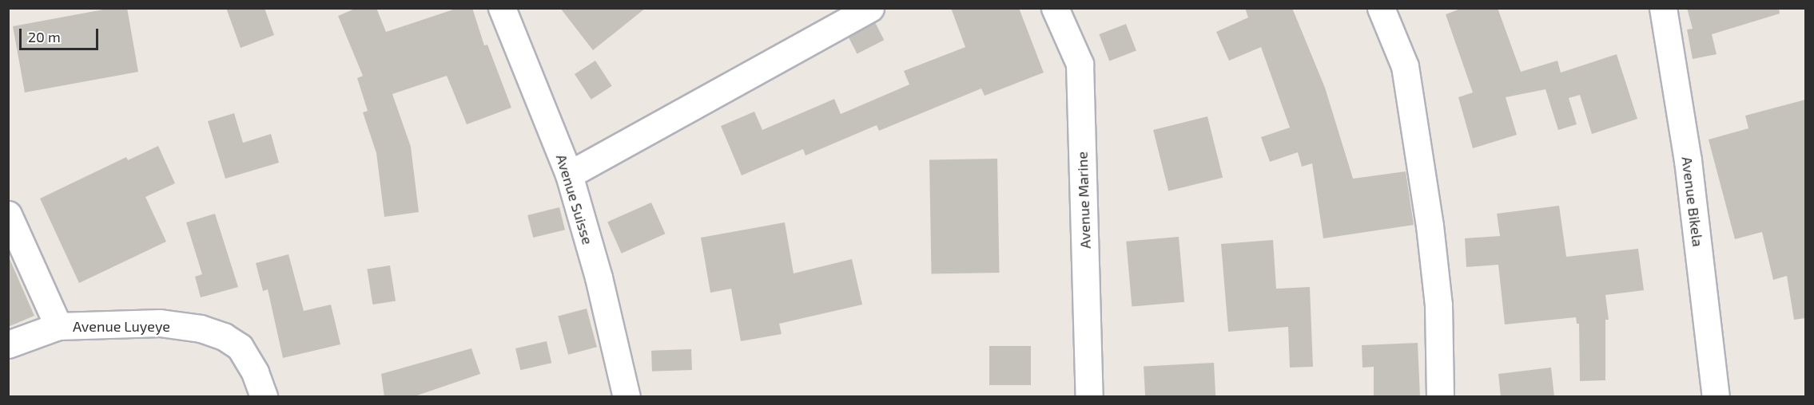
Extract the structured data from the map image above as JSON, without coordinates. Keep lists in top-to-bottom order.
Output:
{
  "streets": {
    "street": [
      "Avenue Suisse",
      "Avenue Marine",
      "Avenue Bikela",
      "Avenue Luyeye"
    ]
  },
  "scale_bar": "20 m"
}
